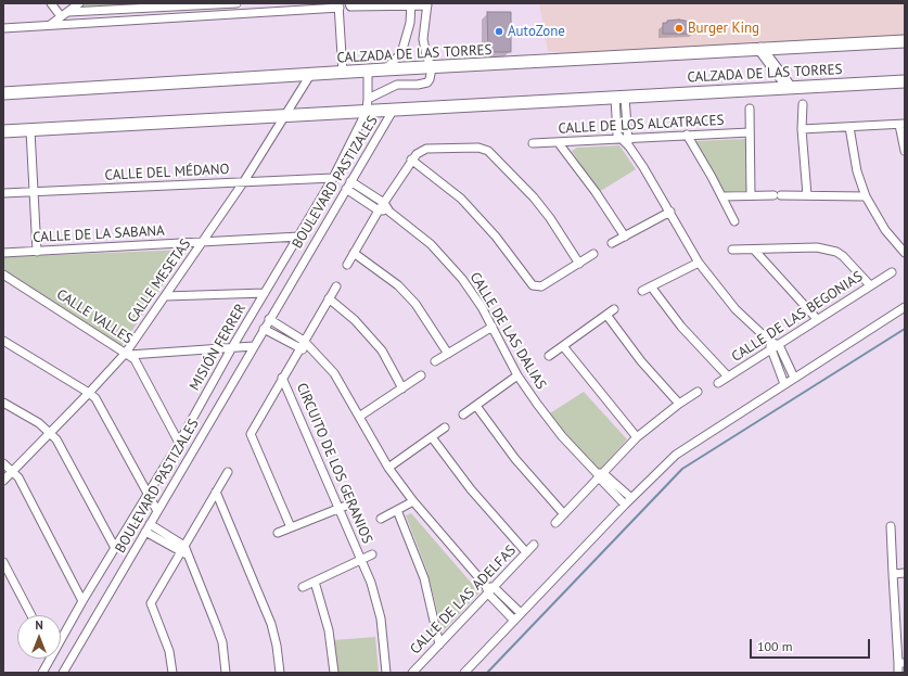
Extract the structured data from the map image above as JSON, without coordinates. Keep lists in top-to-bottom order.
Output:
{
  "streets": {
    "main road": ["CALZADA DE LAS TORRES"],
    "street": [
      "CALLE DE LOS ALCATRACES",
      "CALLE DEL MÉDANO",
      "BOULEVARD PASTIZALES",
      "CALLE DE LA SABANA",
      "CALLE MESETAS",
      "CALLE VALLES",
      "CALLE DE LAS BEGONIAS",
      "CALLE DE LAS DALIAS",
      "MISIÓN FERRER",
      "CIRCUITO DE LOS GERANIOS",
      "CALLE DE LAS ADELFAS"
    ]
  },
  "crossings": [
    ["CALZADA DE LAS TORRES", "BOULEVARD PASTIZALES"],
    ["CALZADA DE LAS TORRES", "CALLE MESETAS"],
    ["CALZADA DE LAS TORRES", "MISIÓN FERRER"],
    ["CALLE DEL MÉDANO", "CALLE MESETAS"],
    ["CALLE DEL MÉDANO", "MISIÓN FERRER"],
    ["BOULEVARD PASTIZALES", "CALLE DE LAS DALIAS"],
    ["CALLE DE LA SABANA", "CALLE MESETAS"],
    ["CALLE DE LA SABANA", "MISIÓN FERRER"],
    ["CALLE MESETAS", "CALLE VALLES"],
    ["CALLE VALLES", "MISIÓN FERRER"]
  ],
  "places": ["Burger King", "AutoZone"],
  "scale_bar": "100 m",
  "north": "top"
}
